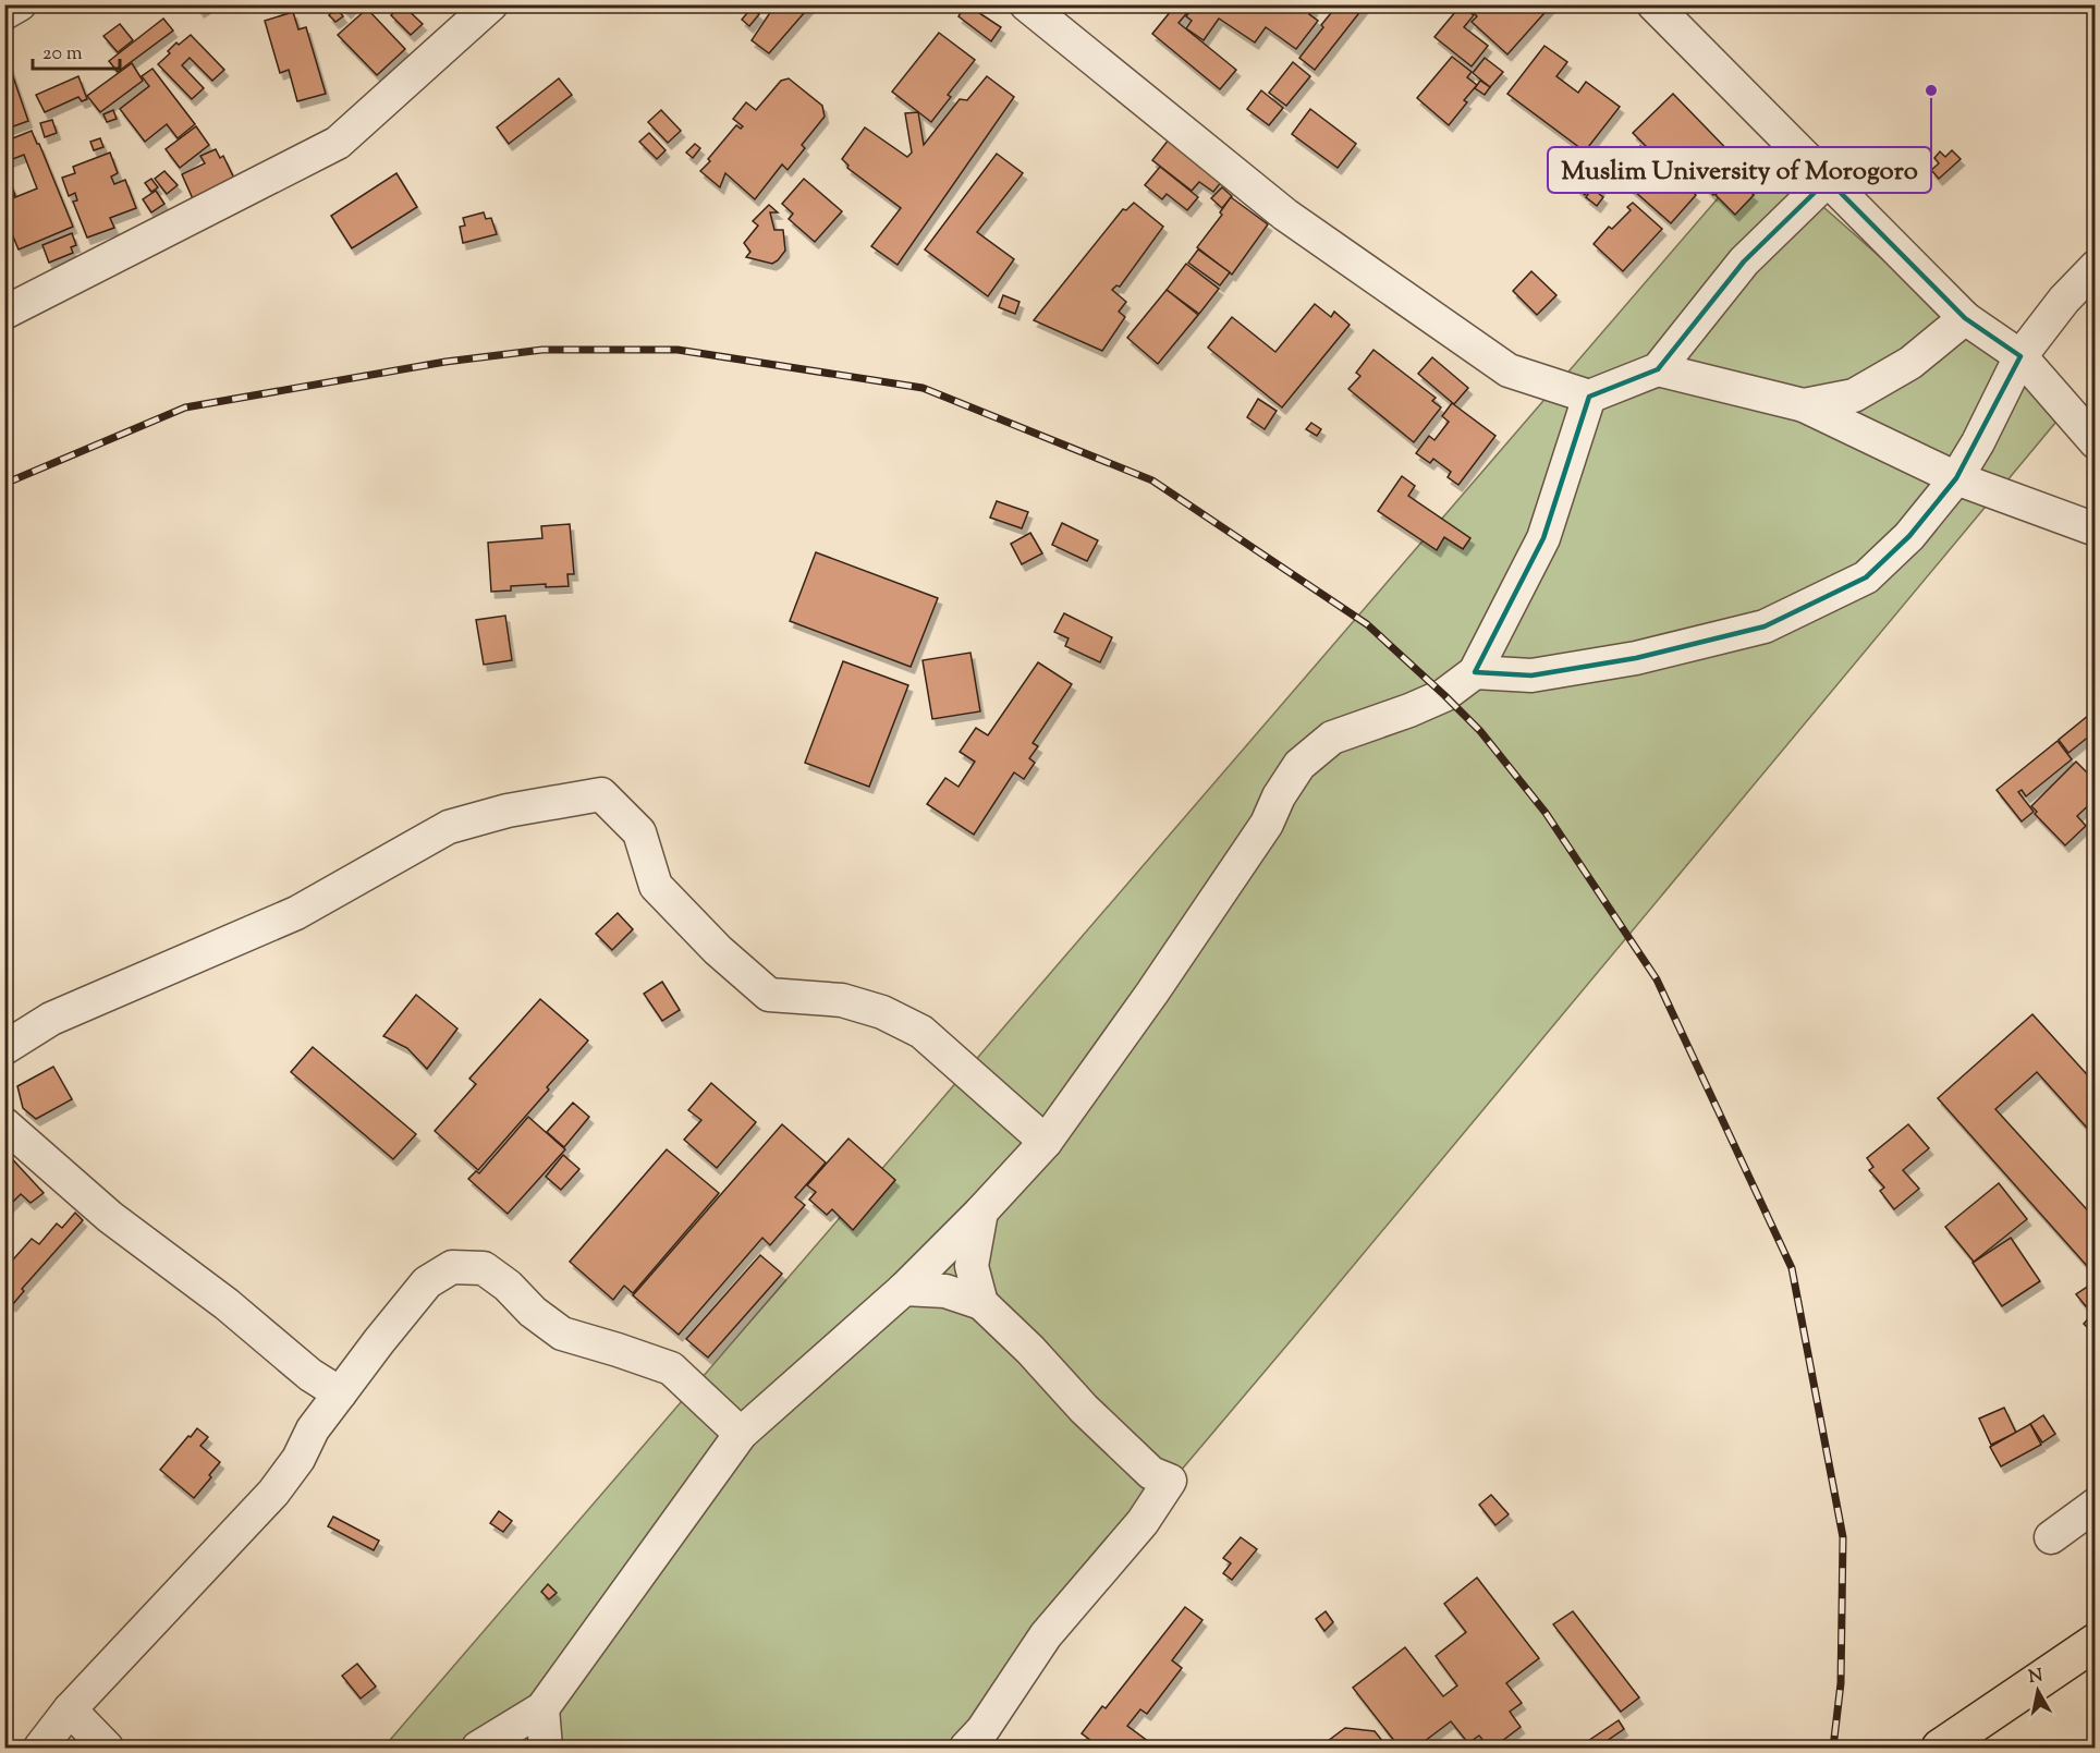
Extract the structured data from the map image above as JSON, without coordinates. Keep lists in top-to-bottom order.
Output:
{
  "places": ["Muslim University of Morogoro"],
  "scale_bar": "20 m",
  "north": "top"
}
